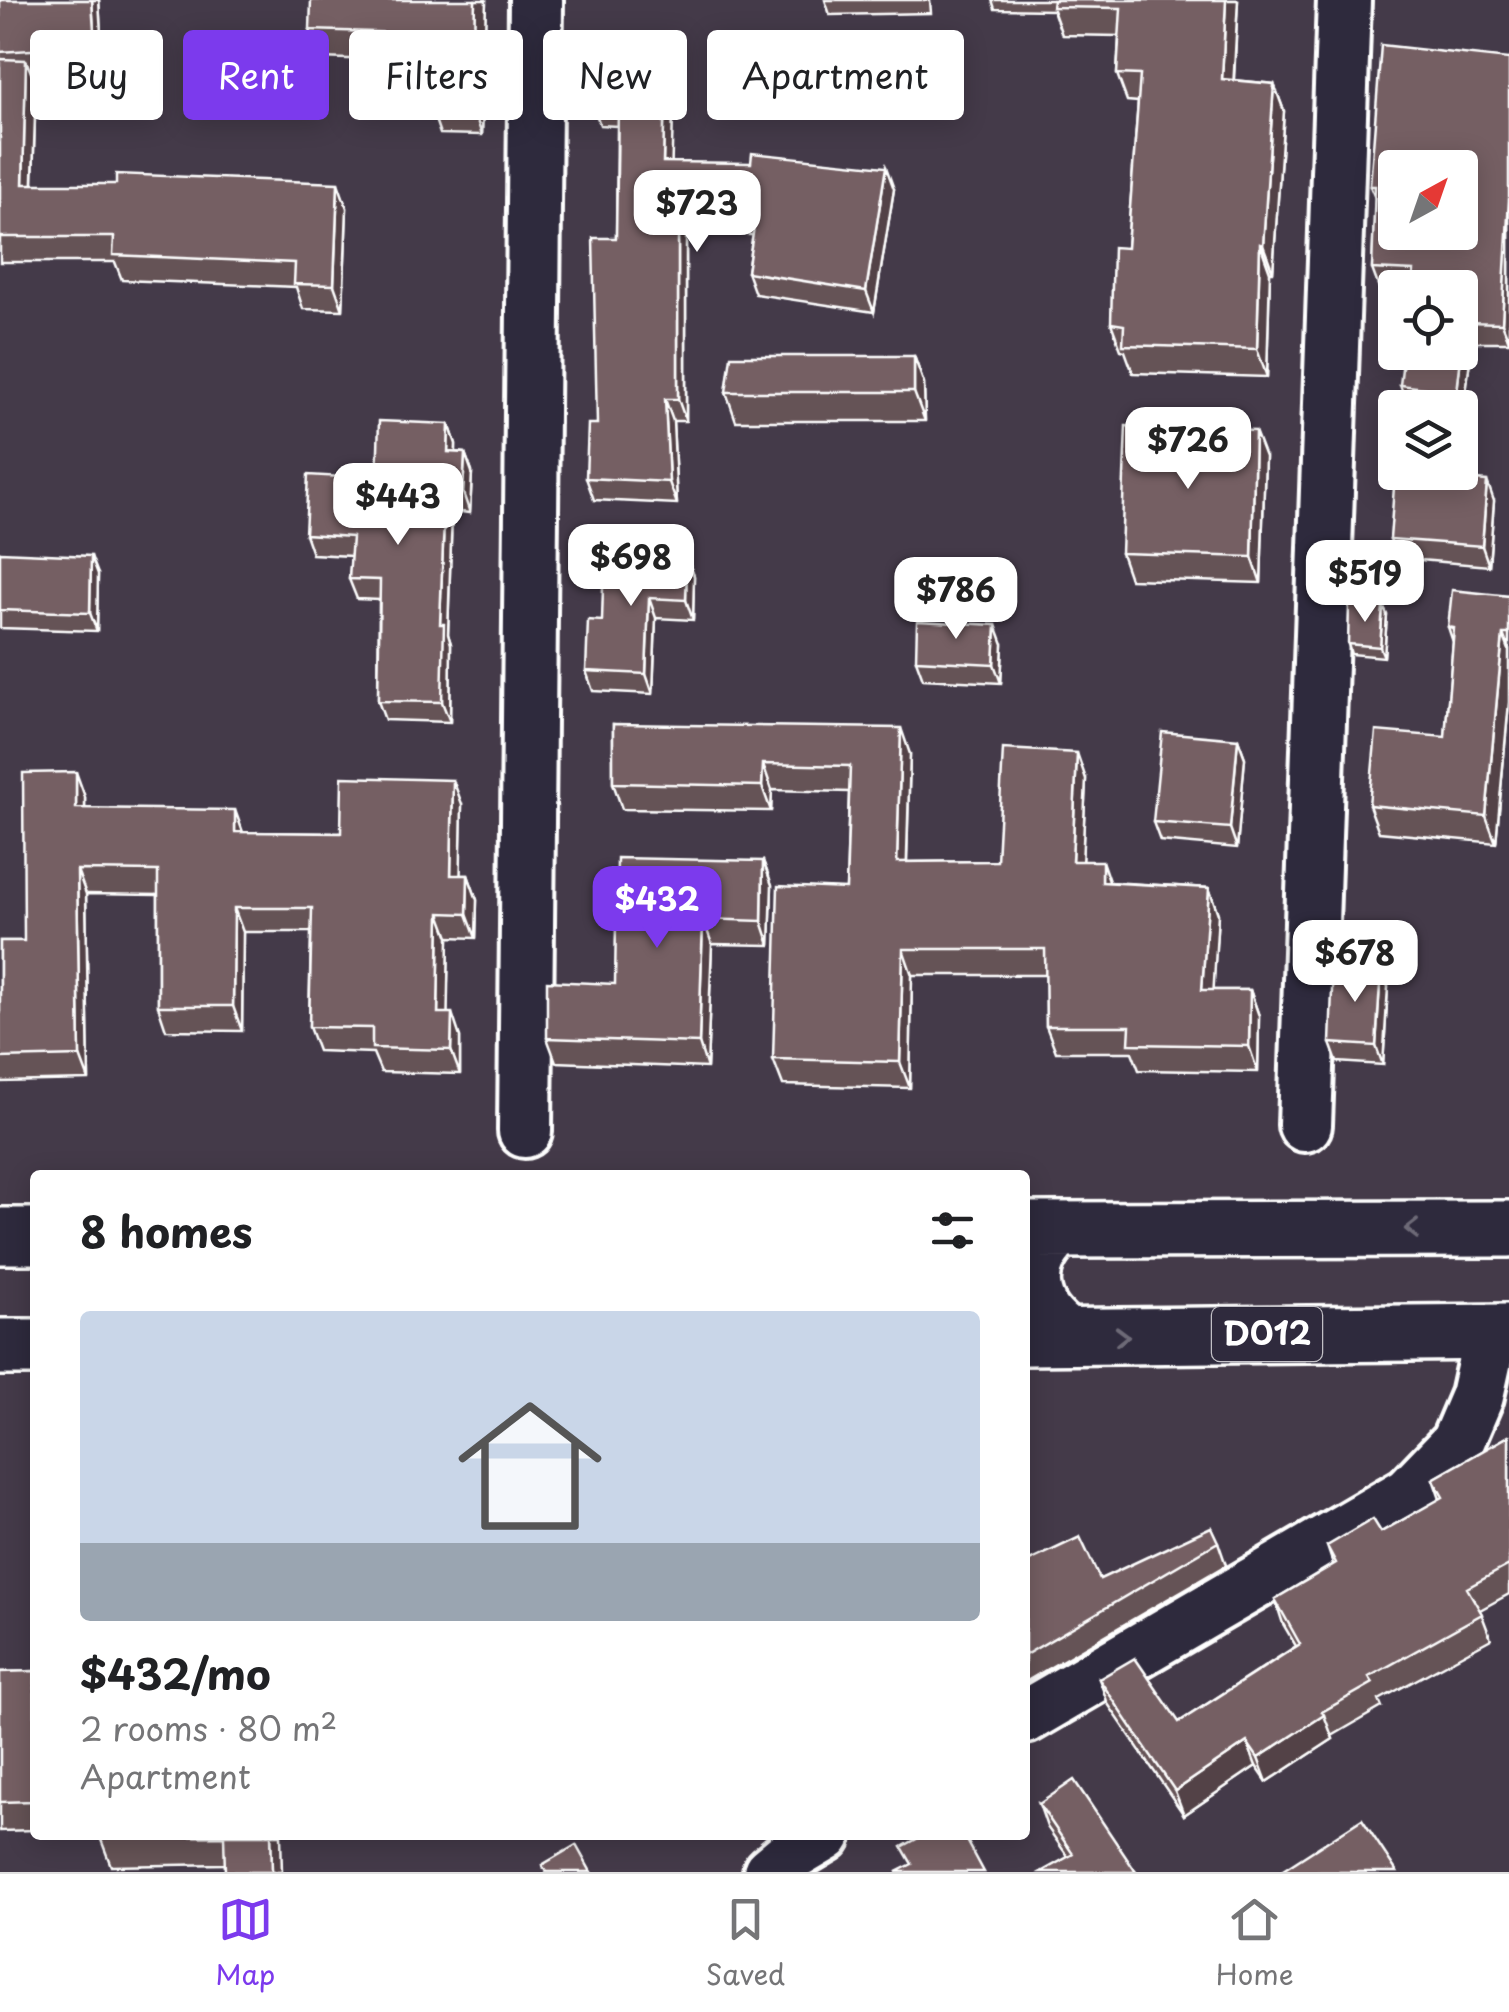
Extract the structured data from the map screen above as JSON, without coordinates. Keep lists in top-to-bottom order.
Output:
{
  "streets": {
    "highway": ["D012"]
  },
  "north": "top right",
  "page": {
    "chip": [
      "Buy",
      "Rent",
      "Filters",
      "New",
      "Apartment"
    ],
    "price": [
      "$723",
      "$726",
      "$443",
      "$698",
      "$519",
      "$786",
      "$432",
      "$678"
    ],
    "heading": "8 homes",
    "list": [
      {
        "name": "$432/mo",
        "note": "2 rooms · 80 m² · Apartment"
      }
    ],
    "tabs": ["Map", "Saved", "Home"]
  }
}
